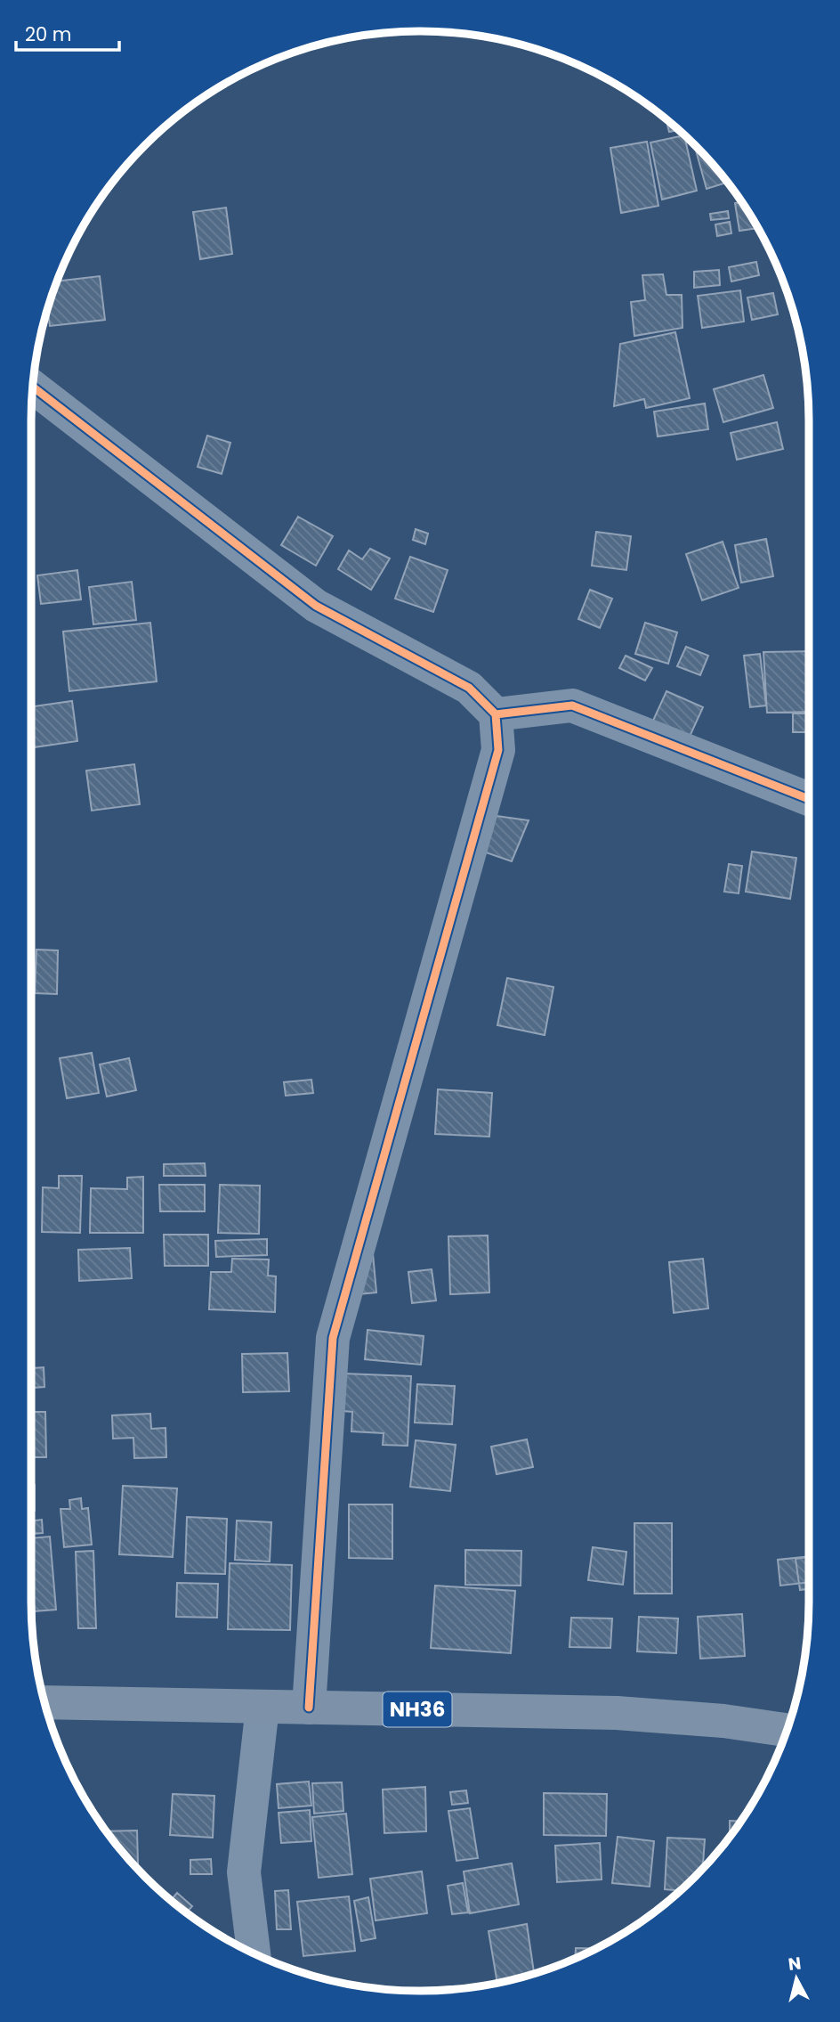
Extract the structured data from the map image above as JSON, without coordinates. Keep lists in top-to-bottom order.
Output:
{
  "streets": {
    "highway": ["NH36"]
  },
  "scale_bar": "20 m",
  "north": "top"
}
